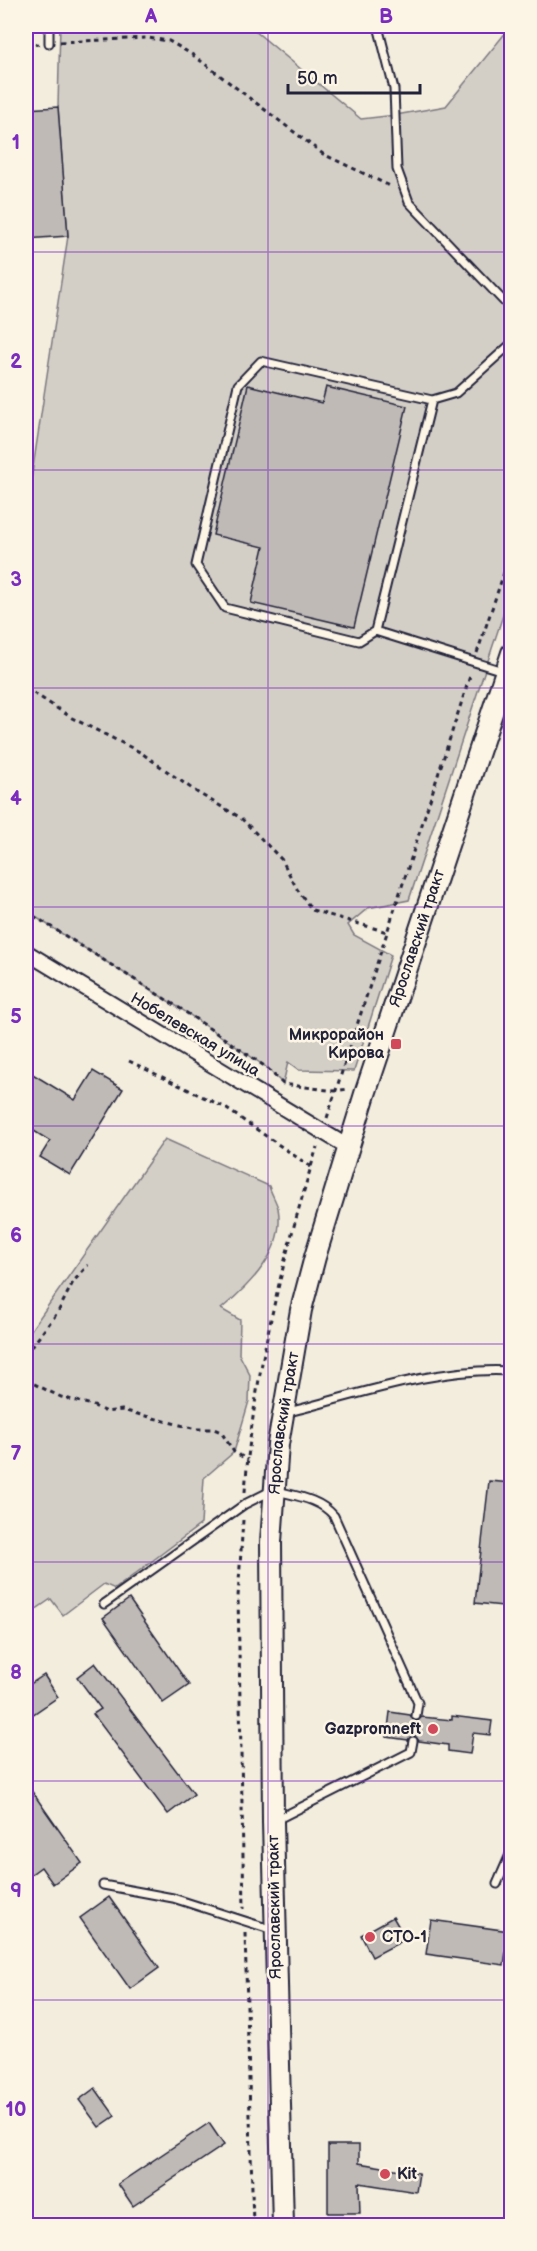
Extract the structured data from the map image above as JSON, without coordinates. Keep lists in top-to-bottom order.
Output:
{
  "streets": {
    "street": ["Ярославский тракт", "Нобелевская улица"]
  },
  "crossings": [
    ["Ярославский тракт", "Нобелевская улица"]
  ],
  "places": {
    "transit": ["Микрорайон Кирова"],
    "other": ["Gazpromneft", "СТО-1", "Kit"]
  },
  "scale_bar": "50 m",
  "grid": {
    "columns": ["A", "B"],
    "rows": [
      "1",
      "2",
      "3",
      "4",
      "5",
      "6",
      "7",
      "8",
      "9",
      "10"
    ]
  }
}
